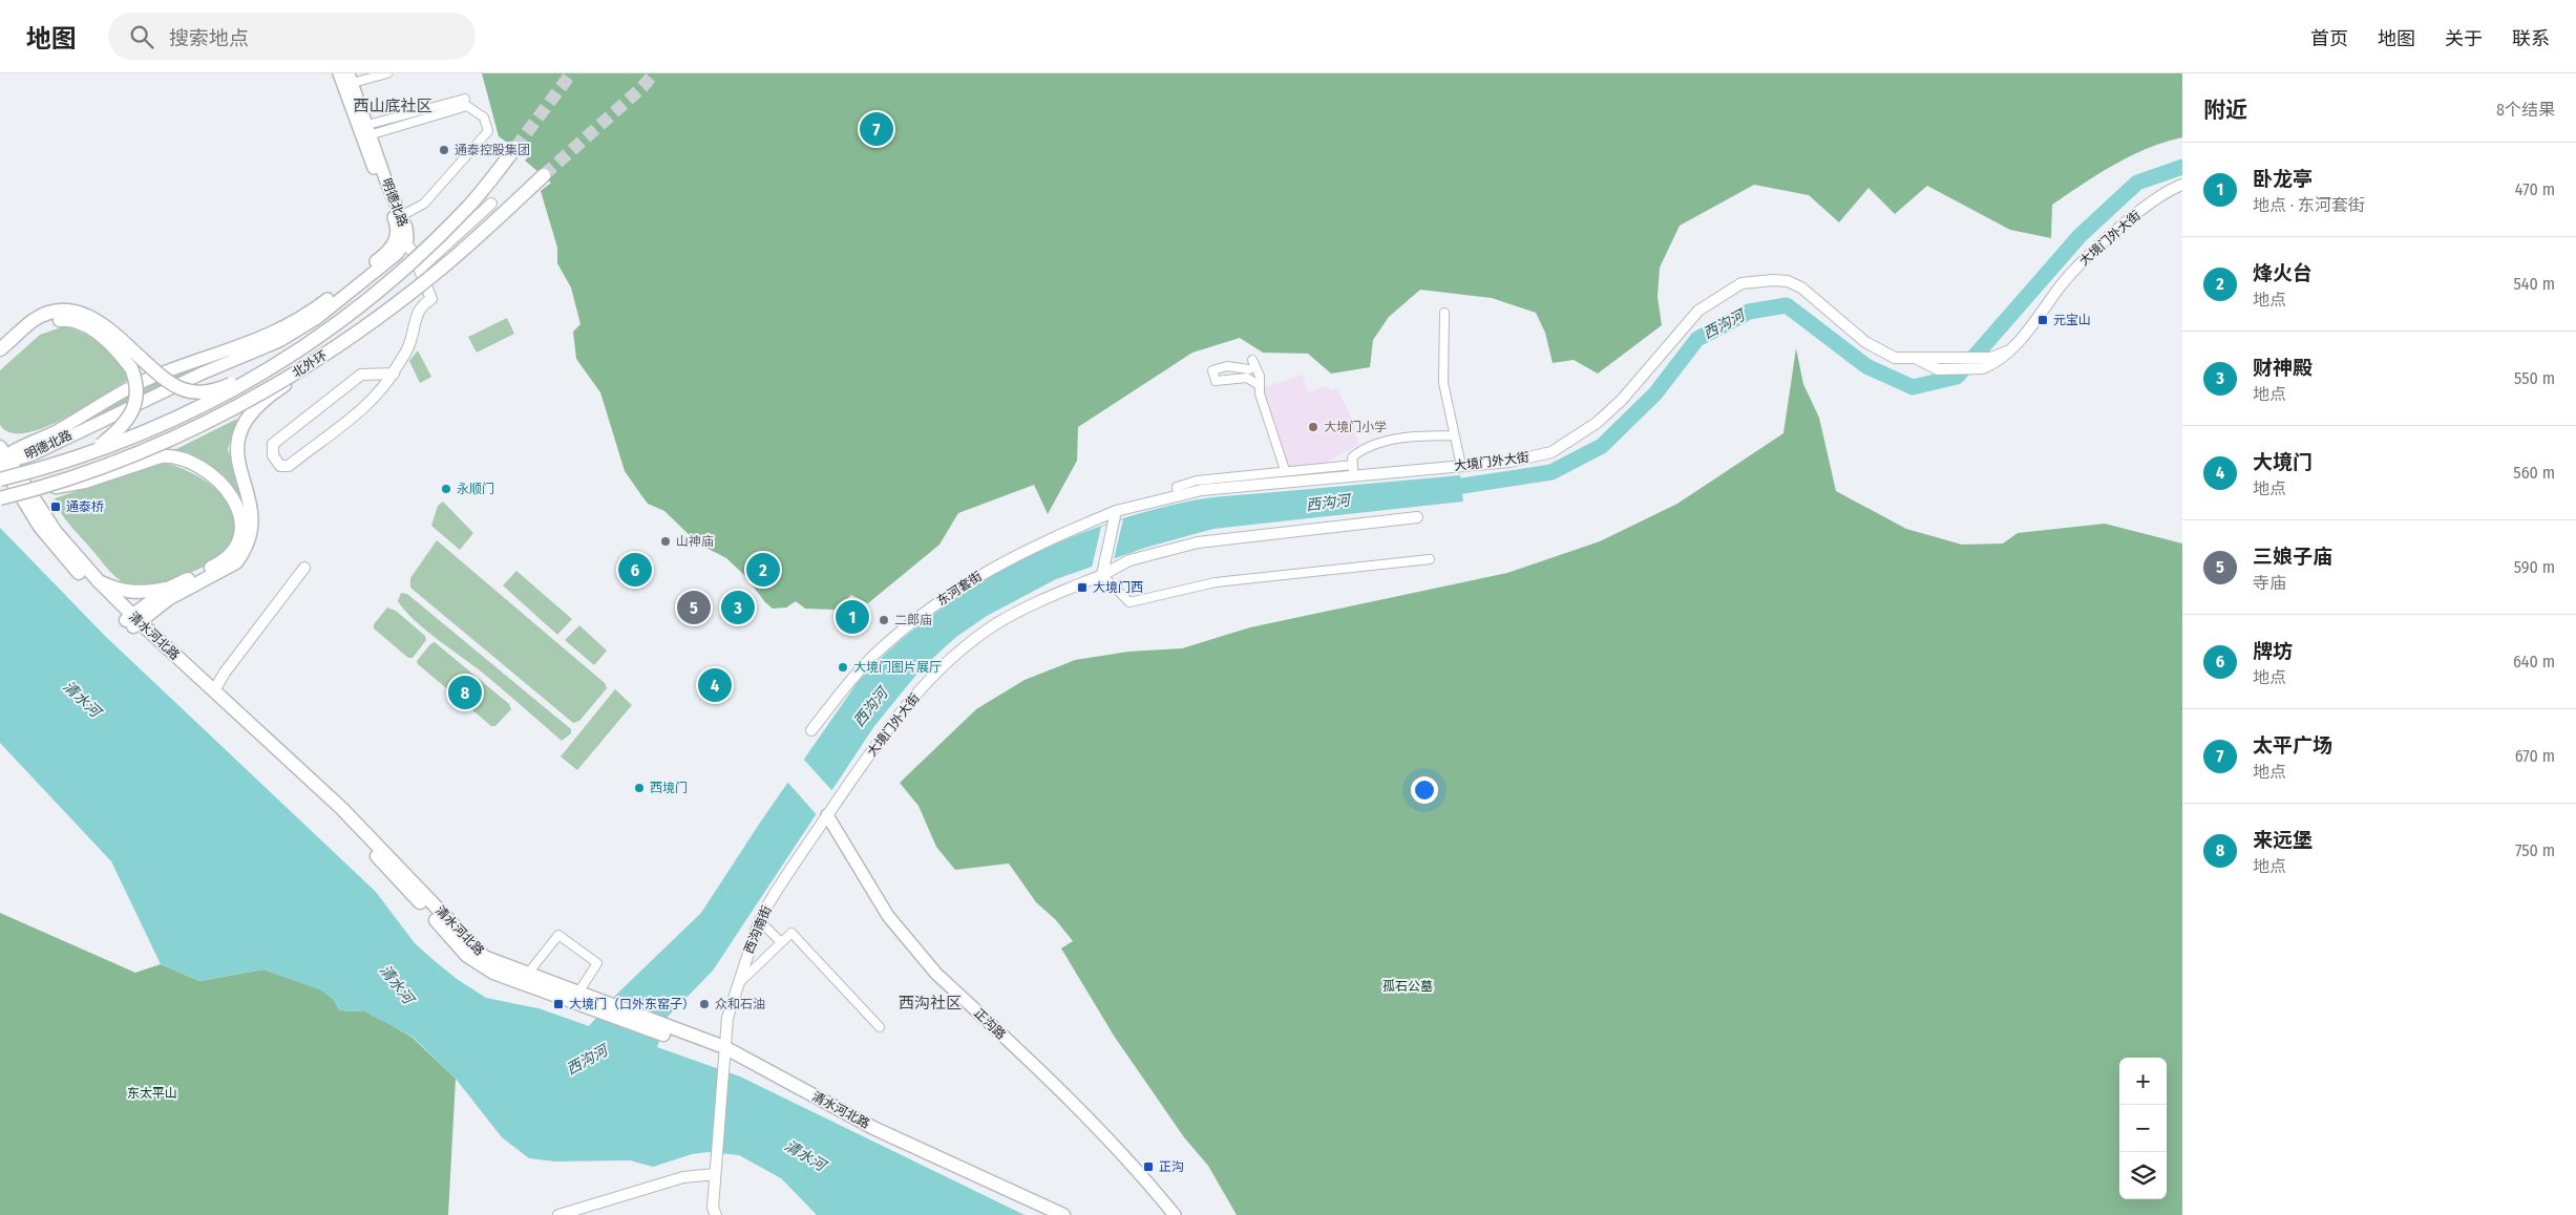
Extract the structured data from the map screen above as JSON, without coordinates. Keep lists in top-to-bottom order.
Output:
{
  "streets": {
    "main road": [
      "明德北路",
      "北外环",
      "清水河北路",
      "正沟路"
    ],
    "street": ["大境门外大街", "东河套街", "西沟南街"]
  },
  "crossings": [
    ["明德北路", "清水河北路"],
    ["大境门外大街", "东河套街"],
    ["大境门外大街", "西沟南街"],
    ["大境门外大街", "正沟路"],
    ["清水河北路", "西沟南街"],
    ["西沟南街", "正沟路"]
  ],
  "districts": ["西山底社区", "西沟社区"],
  "water": ["西沟河", "清水河"],
  "parks": ["孤石公墓", "东太平山"],
  "places": {
    "other": [
      "通泰控股集团",
      "大境门小学",
      "永顺门",
      "山神庙",
      "二郎庙",
      "大境门图片展厅",
      "西境门",
      "众和石油"
    ],
    "transit": [
      "元宝山",
      "通泰桥",
      "大境门西",
      "大境门（口外东窑子）",
      "正沟"
    ]
  },
  "page": {
    "header": "地图",
    "search": "搜索地点",
    "nav": [
      "首页",
      "地图",
      "关于",
      "联系"
    ],
    "heading": ["附近", "8个结果"],
    "pins": [
      "7",
      "2",
      "6",
      "3",
      "5",
      "1",
      "4",
      "8"
    ],
    "list": [
      {
        "mark": "1",
        "name": "卧龙亭",
        "note": "地点 · 东河套街",
        "value": "470 m"
      },
      {
        "mark": "2",
        "name": "烽火台",
        "note": "地点",
        "value": "540 m"
      },
      {
        "mark": "3",
        "name": "财神殿",
        "note": "地点",
        "value": "550 m"
      },
      {
        "mark": "4",
        "name": "大境门",
        "note": "地点",
        "value": "560 m"
      },
      {
        "mark": "5",
        "name": "三娘子庙",
        "note": "寺庙",
        "value": "590 m"
      },
      {
        "mark": "6",
        "name": "牌坊",
        "note": "地点",
        "value": "640 m"
      },
      {
        "mark": "7",
        "name": "太平广场",
        "note": "地点",
        "value": "670 m"
      },
      {
        "mark": "8",
        "name": "来远堡",
        "note": "地点",
        "value": "750 m"
      }
    ],
    "map_buttons": ["+", "−"]
  }
}
